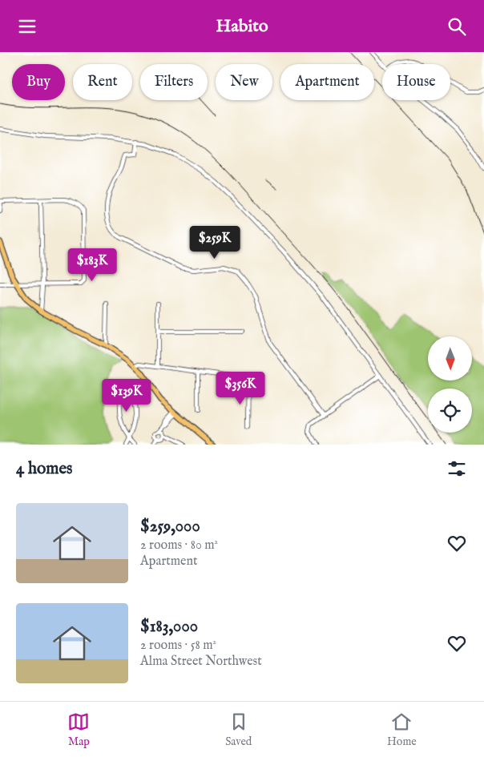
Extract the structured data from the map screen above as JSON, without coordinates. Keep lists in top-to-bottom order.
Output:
{
  "north": "bottom",
  "page": {
    "header": "Habito",
    "chip": [
      "Buy",
      "Rent",
      "Filters",
      "New",
      "Apartment",
      "House"
    ],
    "price": [
      "$259K",
      "$183K",
      "$356K",
      "$139K"
    ],
    "heading": "4 homes",
    "list": [
      {
        "name": "$259,000",
        "note": "2 rooms · 80 m² · Apartment"
      },
      {
        "name": "$183,000",
        "note": "2 rooms · 58 m² · Alma Street Northwest"
      }
    ],
    "tabs": ["Map", "Saved", "Home"]
  }
}
